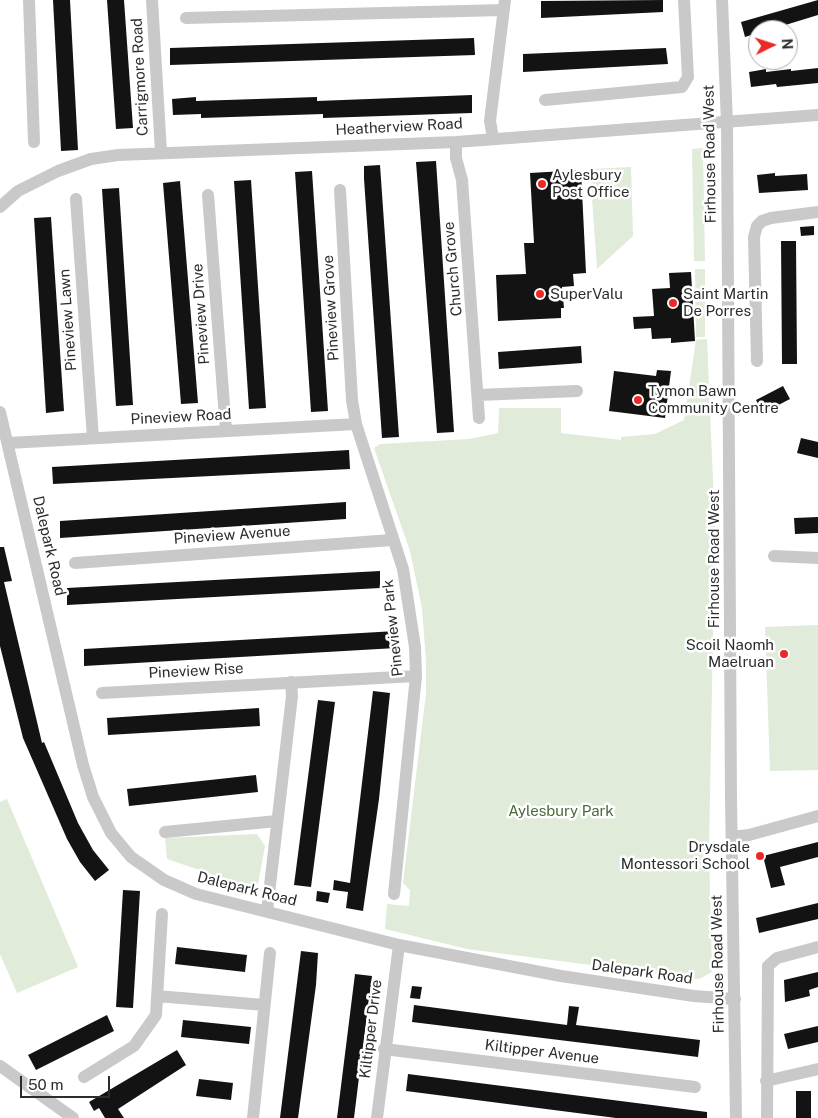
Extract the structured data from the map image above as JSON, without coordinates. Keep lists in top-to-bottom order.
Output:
{
  "streets": {
    "street": [
      "Carrigmore Road",
      "Heatherview Road",
      "Firhouse Road West",
      "Church Grove",
      "Pineview Grove",
      "Pineview Drive",
      "Pineview Lawn",
      "Pineview Road",
      "Pineview Avenue",
      "Dalepark Road",
      "Pineview Park",
      "Pineview Rise",
      "Kiltipper Drive",
      "Kiltipper Avenue"
    ]
  },
  "crossings": [
    ["Carrigmore Road", "Heatherview Road"],
    ["Heatherview Road", "Firhouse Road West"],
    ["Heatherview Road", "Church Grove"],
    ["Firhouse Road West", "Dalepark Road"],
    ["Pineview Grove", "Pineview Road"],
    ["Pineview Grove", "Pineview Park"],
    ["Pineview Drive", "Pineview Road"],
    ["Pineview Lawn", "Pineview Road"],
    ["Pineview Road", "Dalepark Road"],
    ["Pineview Road", "Pineview Park"],
    ["Pineview Avenue", "Pineview Park"],
    ["Dalepark Road", "Kiltipper Drive"],
    ["Pineview Park", "Pineview Rise"],
    ["Kiltipper Drive", "Kiltipper Avenue"]
  ],
  "parks": ["Aylesbury Park"],
  "places": [
    "Aylesbury Post Office",
    "SuperValu",
    "Saint Martin De Porres",
    "Tymon Bawn Community Centre",
    "Scoil Naomh Maelruan",
    "Drysdale Montessori School"
  ],
  "scale_bar": "50 m",
  "north": "right"
}
